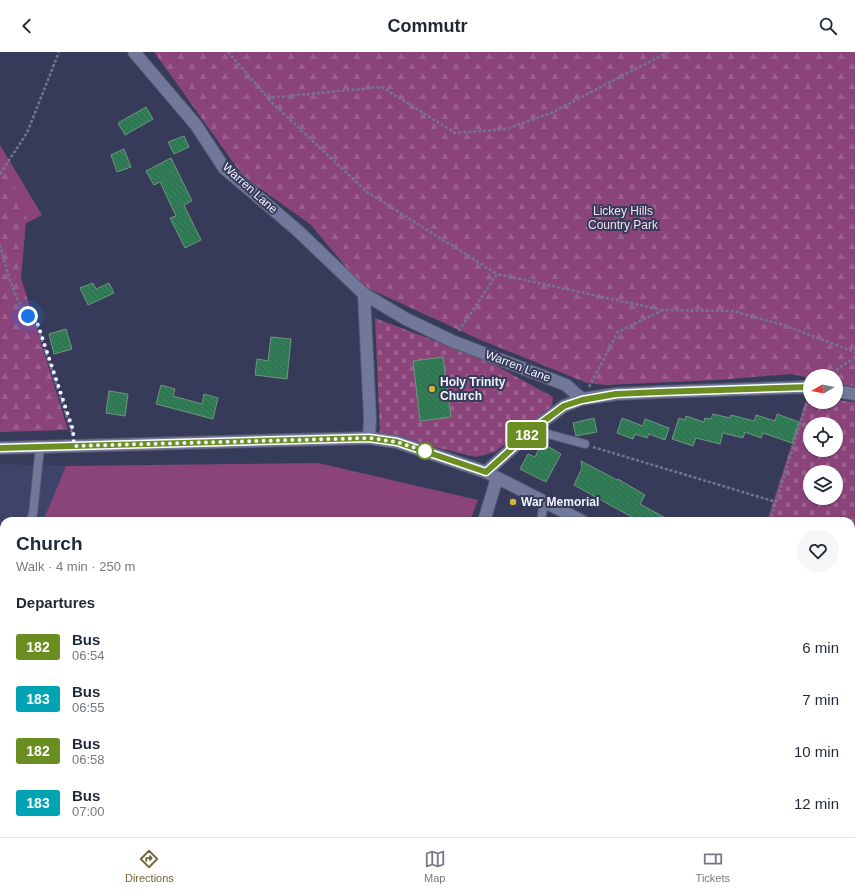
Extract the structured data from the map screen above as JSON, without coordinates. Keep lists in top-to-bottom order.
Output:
{
  "streets": {
    "street": ["Warren Lane"]
  },
  "parks": ["Lickey Hills Country Park"],
  "places": ["Holy Trinity Church", "War Memorial"],
  "lines": ["bus line 182"],
  "north": "left",
  "page": {
    "header": "Commutr",
    "on_map": "182",
    "heading": [
      ["Church", "Walk · 4 min · 250 m"],
      "Departures"
    ],
    "list": [
      {
        "mark": "182",
        "name": "Bus",
        "note": "06:54",
        "value": "6 min"
      },
      {
        "mark": "183",
        "name": "Bus",
        "note": "06:55",
        "value": "7 min"
      },
      {
        "mark": "182",
        "name": "Bus",
        "note": "06:58",
        "value": "10 min"
      },
      {
        "mark": "183",
        "name": "Bus",
        "note": "07:00",
        "value": "12 min"
      }
    ],
    "tabs": ["Directions", "Map", "Tickets"]
  }
}
